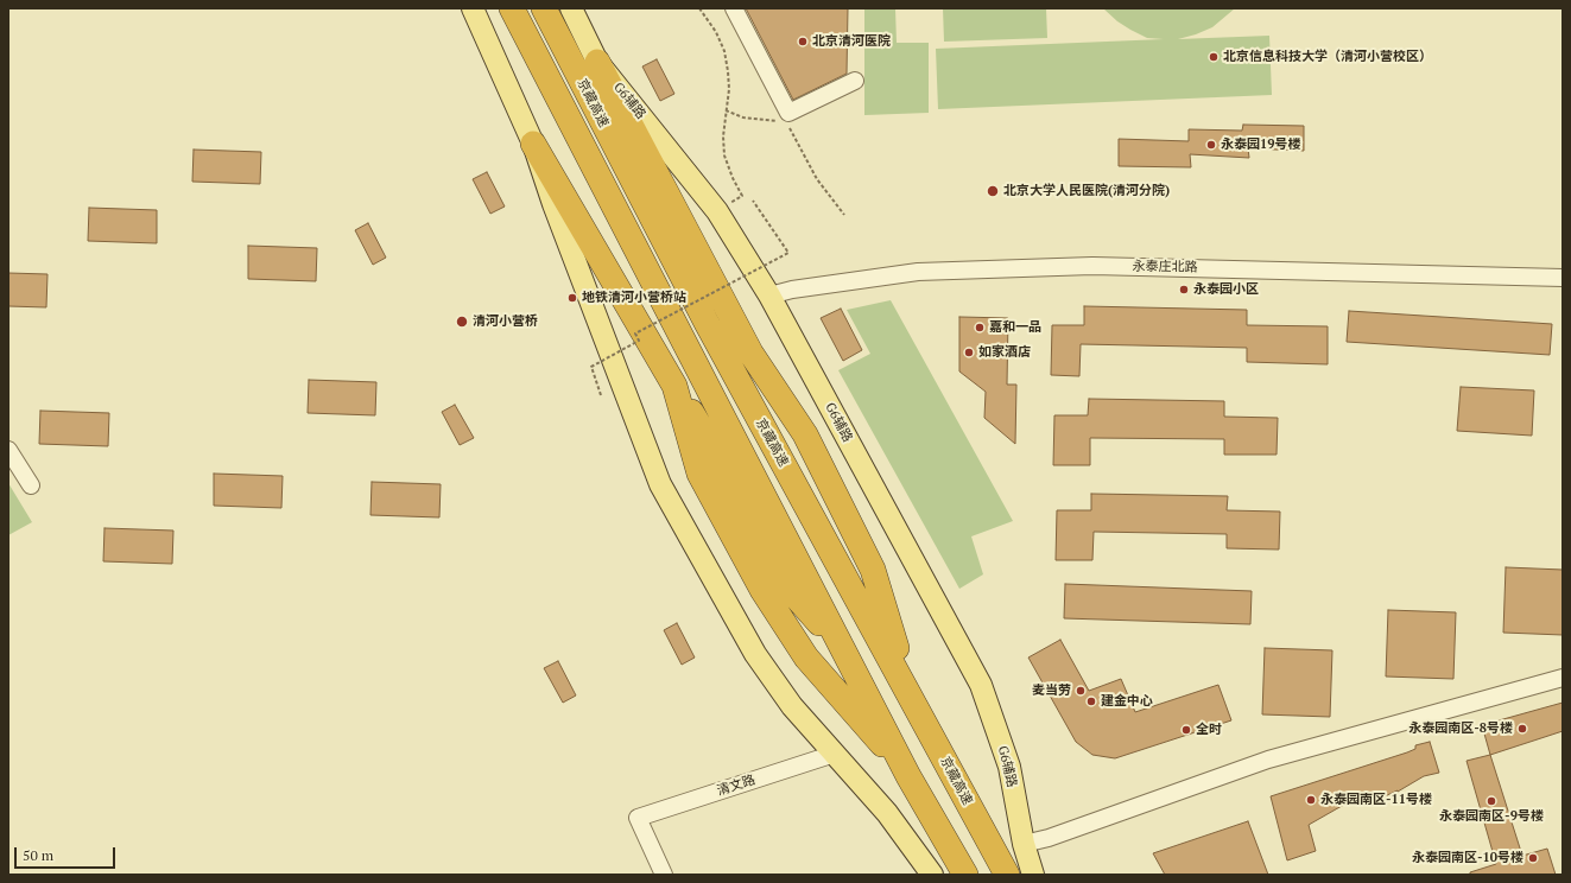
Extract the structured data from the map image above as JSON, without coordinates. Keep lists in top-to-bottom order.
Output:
{
  "streets": {
    "highway": ["京藏高速"],
    "main road": ["G6辅路"],
    "street": ["永泰庄北路", "清文路"]
  },
  "crossings": [
    ["G6辅路", "永泰庄北路"]
  ],
  "places": [
    "北京清河医院",
    "北京信息科技大学（清河小营校区）",
    "永泰园19号楼",
    "北京大学人民医院(清河分院)",
    "永泰园小区",
    "地铁清河小营桥站",
    "清河小营桥",
    "嘉和一品",
    "如家酒店",
    "麦当劳",
    "建金中心",
    "永泰园南区-8号楼",
    "全时",
    "永泰园南区-11号楼",
    "永泰园南区-9号楼",
    "永泰园南区-10号楼"
  ],
  "scale_bar": "50 m"
}
